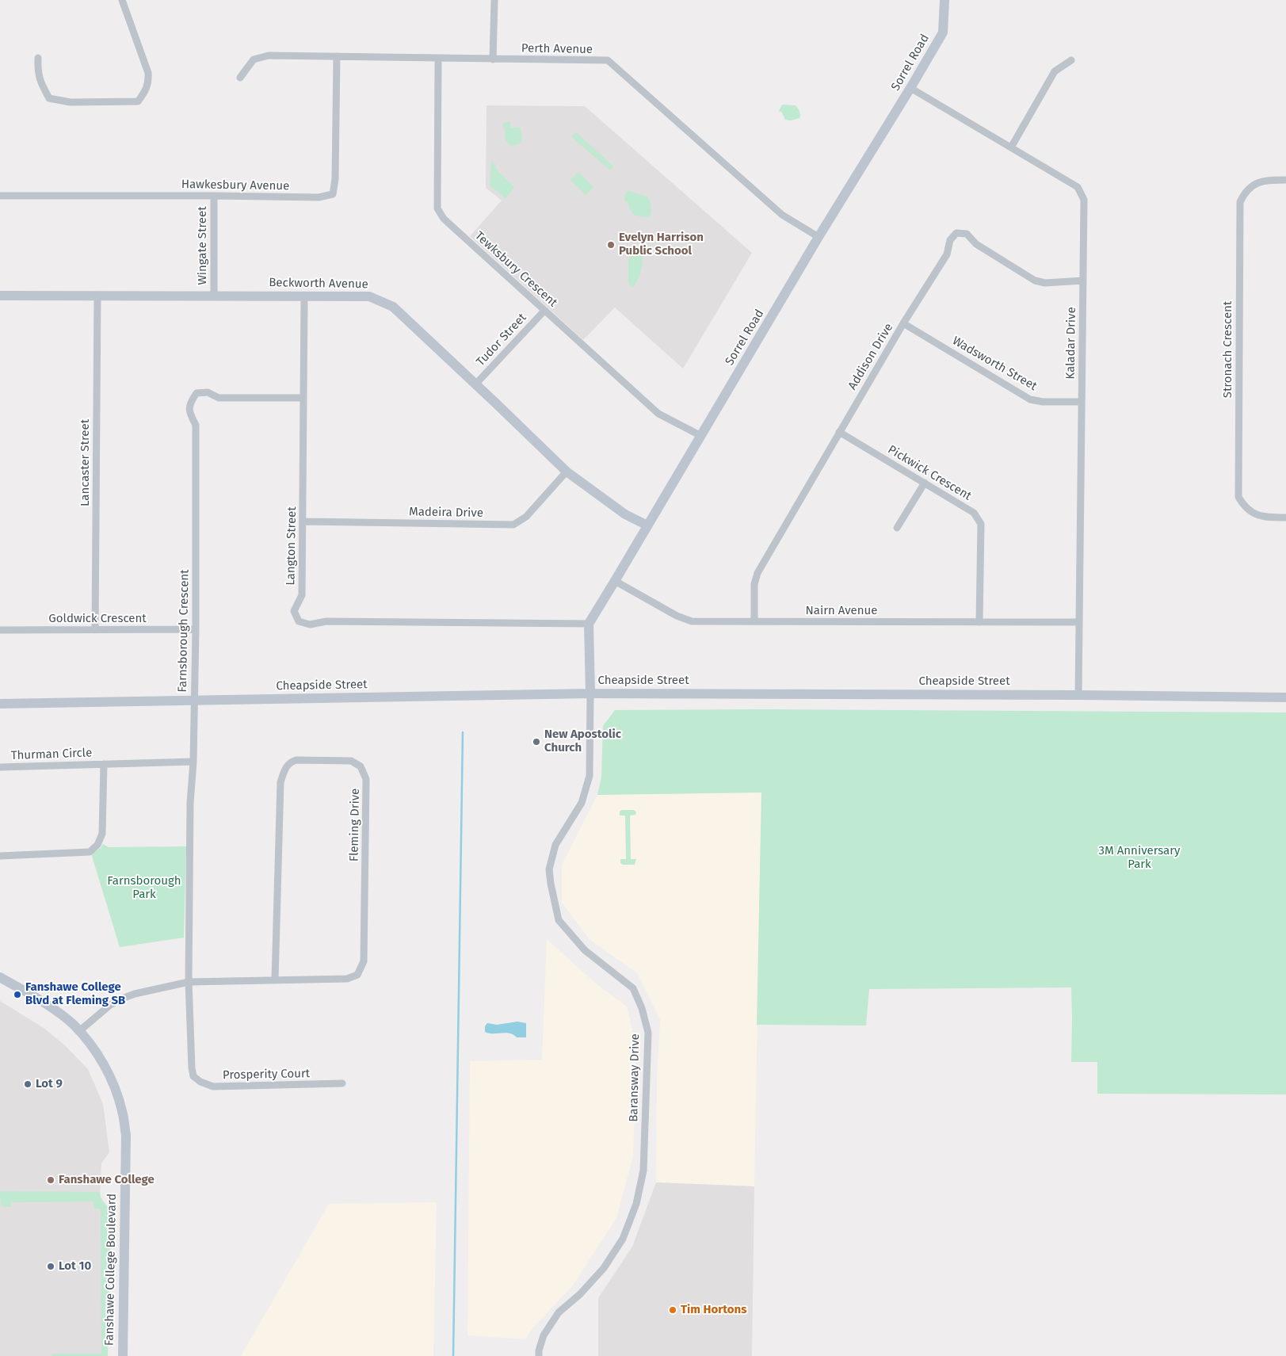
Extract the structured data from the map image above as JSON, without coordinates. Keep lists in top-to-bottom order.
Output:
{
  "streets": {
    "street": [
      "Perth Avenue",
      "Sorrel Road",
      "Hawkesbury Avenue",
      "Wingate Street",
      "Tewksbury Crescent",
      "Beckworth Avenue",
      "Tudor Street",
      "Kaladar Drive",
      "Stronach Crescent",
      "Addison Drive",
      "Wadsworth Street",
      "Lancaster Street",
      "Pickwick Crescent",
      "Madeira Drive",
      "Langton Street",
      "Nairn Avenue",
      "Goldwick Crescent",
      "Farnsborough Crescent",
      "Cheapside Street",
      "Thurman Circle",
      "Fleming Drive",
      "Prosperity Court",
      "Baransway Drive",
      "Fanshawe College Boulevard"
    ]
  },
  "crossings": [
    ["Perth Avenue", "Sorrel Road"],
    ["Perth Avenue", "Hawkesbury Avenue"],
    ["Perth Avenue", "Tewksbury Crescent"],
    ["Sorrel Road", "Tewksbury Crescent"],
    ["Sorrel Road", "Beckworth Avenue"],
    ["Sorrel Road", "Kaladar Drive"],
    ["Sorrel Road", "Langton Street"],
    ["Sorrel Road", "Nairn Avenue"],
    ["Hawkesbury Avenue", "Wingate Street"],
    ["Wingate Street", "Beckworth Avenue"],
    ["Tewksbury Crescent", "Tudor Street"],
    ["Beckworth Avenue", "Tudor Street"],
    ["Beckworth Avenue", "Lancaster Street"],
    ["Beckworth Avenue", "Madeira Drive"],
    ["Beckworth Avenue", "Langton Street"],
    ["Kaladar Drive", "Addison Drive"],
    ["Kaladar Drive", "Wadsworth Street"],
    ["Kaladar Drive", "Nairn Avenue"],
    ["Kaladar Drive", "Cheapside Street"],
    ["Addison Drive", "Wadsworth Street"],
    ["Addison Drive", "Pickwick Crescent"],
    ["Addison Drive", "Nairn Avenue"],
    ["Lancaster Street", "Goldwick Crescent"],
    ["Pickwick Crescent", "Nairn Avenue"],
    ["Madeira Drive", "Langton Street"],
    ["Langton Street", "Farnsborough Crescent"],
    ["Goldwick Crescent", "Farnsborough Crescent"],
    ["Farnsborough Crescent", "Cheapside Street"],
    ["Farnsborough Crescent", "Thurman Circle"],
    ["Farnsborough Crescent", "Fleming Drive"],
    ["Farnsborough Crescent", "Prosperity Court"],
    ["Cheapside Street", "Baransway Drive"],
    ["Fleming Drive", "Prosperity Court"],
    ["Fleming Drive", "Fanshawe College Boulevard"]
  ],
  "parks": ["3M Anniversary Park", "Farnsborough Park"],
  "places": [
    "Evelyn Harrison Public School",
    "New Apostolic Church",
    "Fanshawe College Blvd at Fleming SB",
    "Lot 9",
    "Fanshawe College",
    "Lot 10",
    "Tim Hortons"
  ]
}
